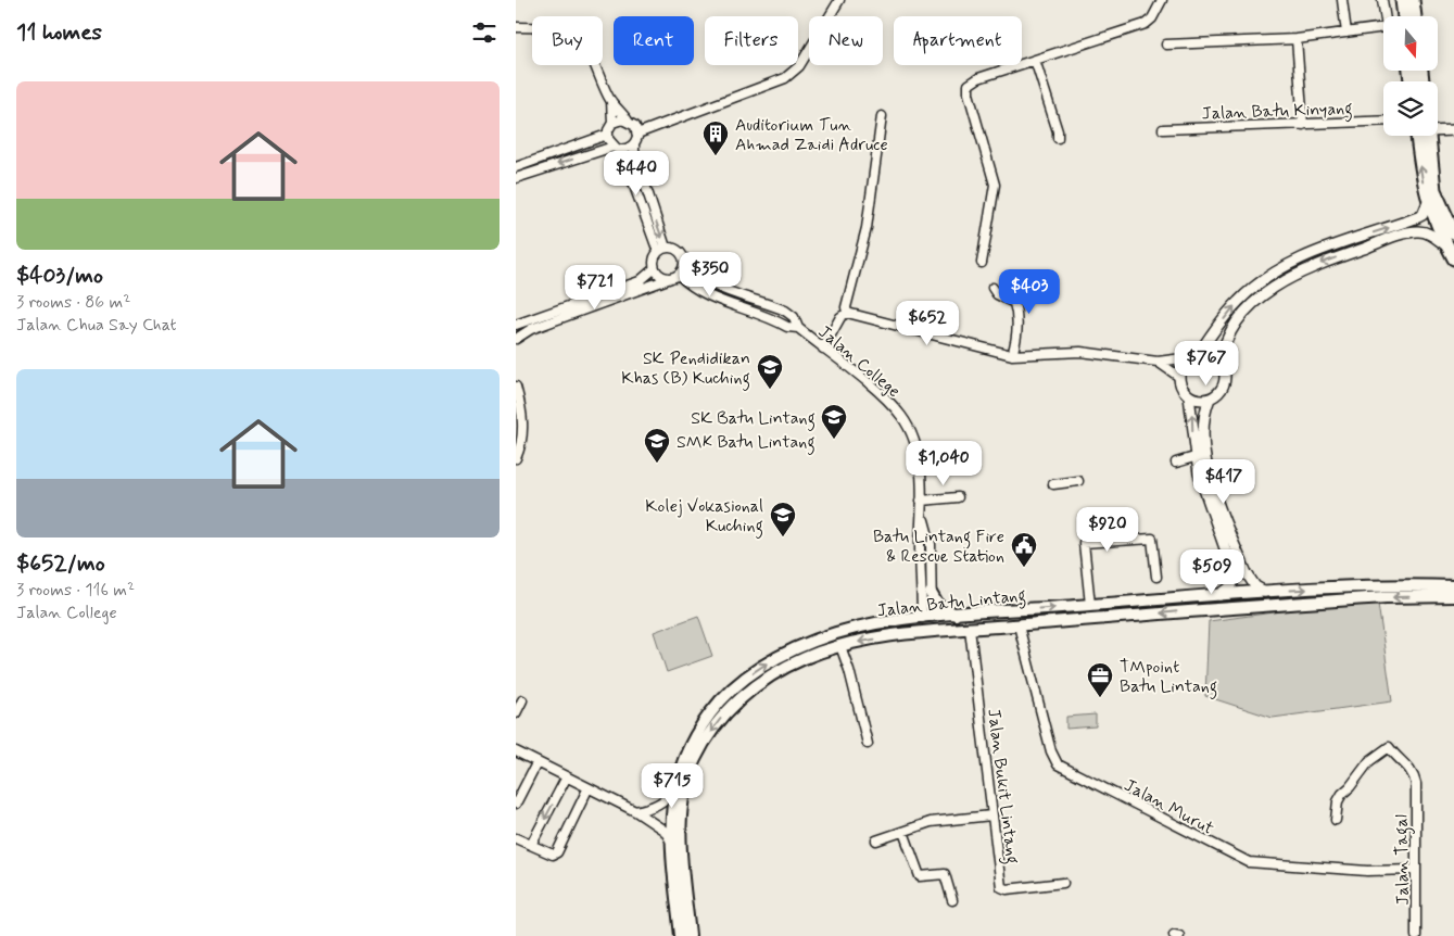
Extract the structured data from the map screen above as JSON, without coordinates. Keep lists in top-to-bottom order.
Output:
{
  "streets": {
    "main road": ["Jalan Batu Lintang"],
    "street": [
      "Jalan Batu Kinyang",
      "Jalan College",
      "Jalan Bukit Lintang",
      "Jalan Murut",
      "Jalan Tagal"
    ]
  },
  "crossings": [
    ["Jalan College", "Jalan Batu Lintang"],
    ["Jalan Batu Lintang", "Jalan Bukit Lintang"],
    ["Jalan Batu Lintang", "Jalan Murut"],
    ["Jalan Murut", "Jalan Tagal"]
  ],
  "places": {
    "building": ["Auditorium Tun Ahmad Zaidi Adruce"],
    "school or university": [
      "SK Pendidikan Khas (B) Kuching",
      "SK Batu Lintang",
      "SMK Batu Lintang",
      "Kolej Vokasional Kuching"
    ],
    "public building": ["Batu Lintang Fire & Rescue Station"],
    "office": ["TMpoint Batu Lintang"]
  },
  "north": "bottom",
  "page": {
    "heading": "11 homes",
    "chip": [
      "Buy",
      "Rent",
      "Filters",
      "New",
      "Apartment"
    ],
    "list": [
      {
        "name": "$403/mo",
        "note": "3 rooms · 86 m² · Jalan Chua Say Chat"
      },
      {
        "name": "$652/mo",
        "note": "3 rooms · 116 m² · Jalan College"
      }
    ],
    "price": [
      "$440",
      "$350",
      "$721",
      "$403",
      "$652",
      "$767",
      "$1,040",
      "$417",
      "$920",
      "$509",
      "$715"
    ]
  }
}
